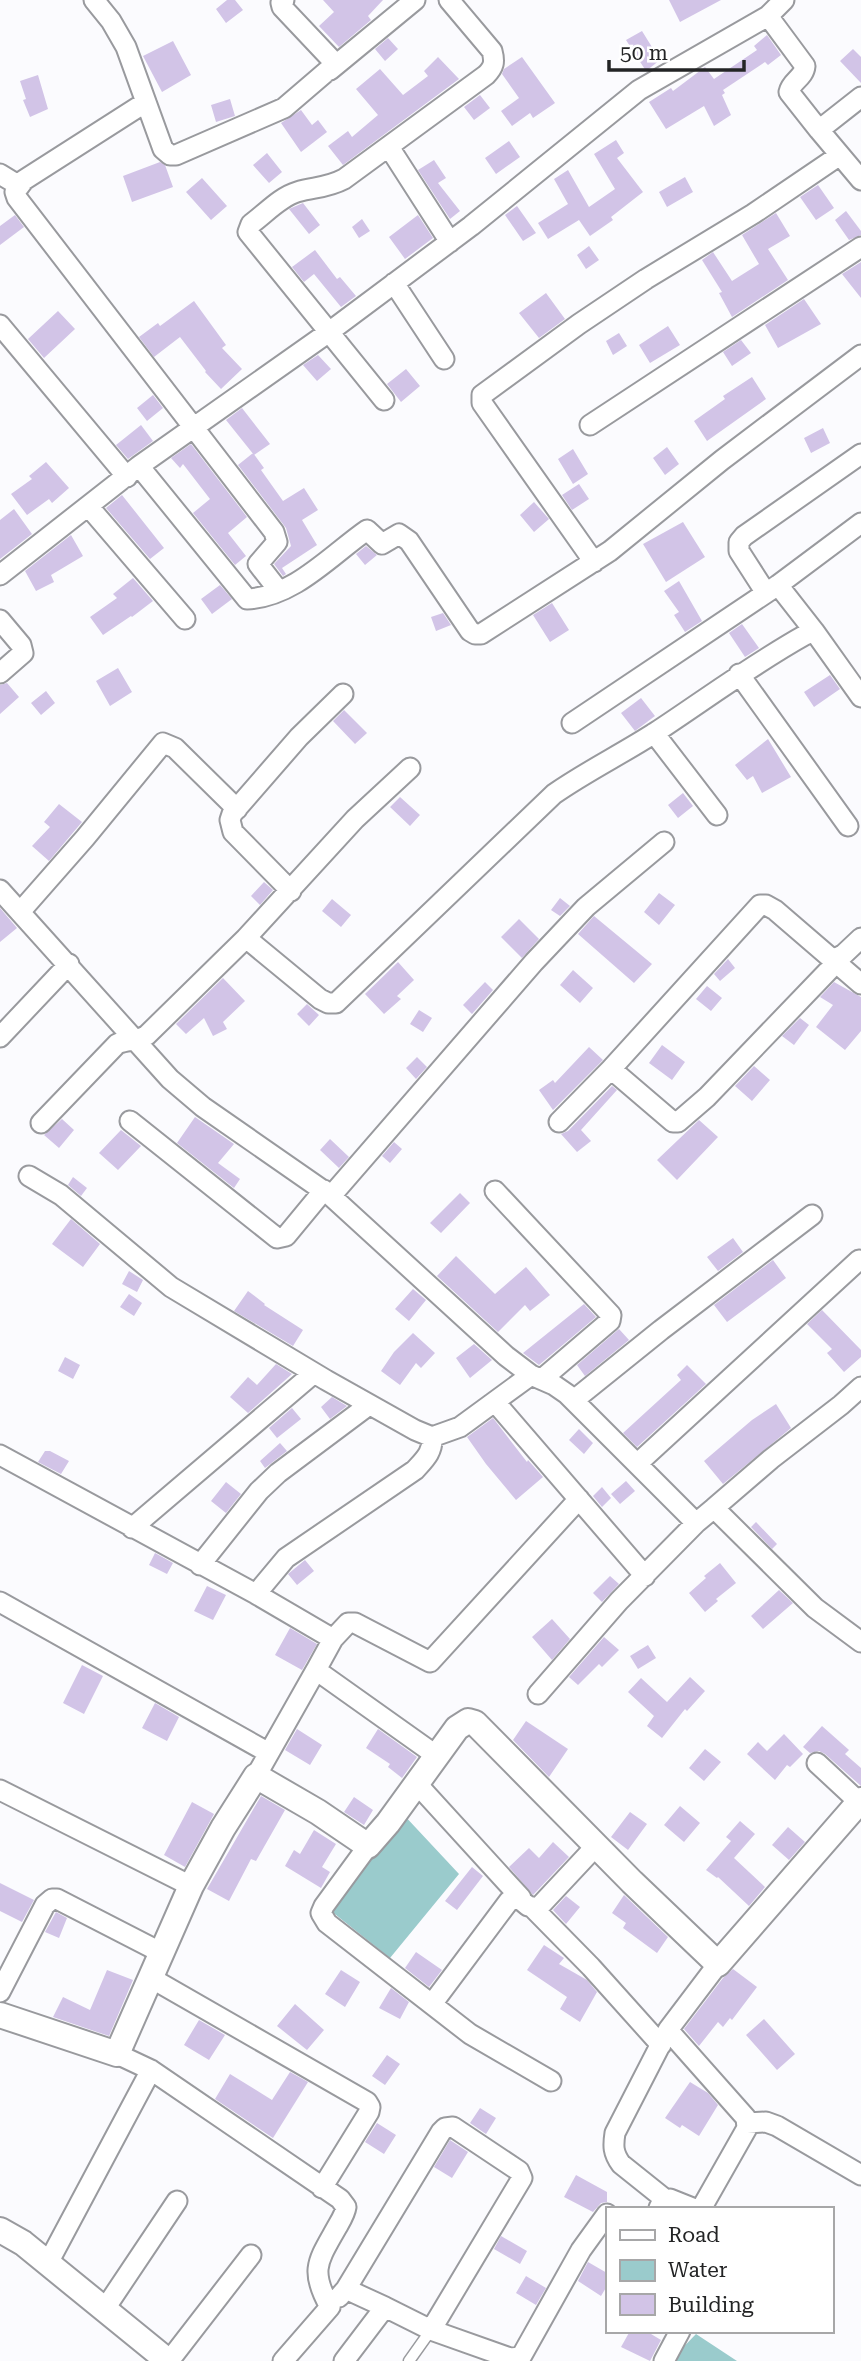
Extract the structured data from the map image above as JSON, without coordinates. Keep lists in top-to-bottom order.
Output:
{
  "legend": ["Road", "Water", "Building"],
  "scale_bar": "50 m"
}
